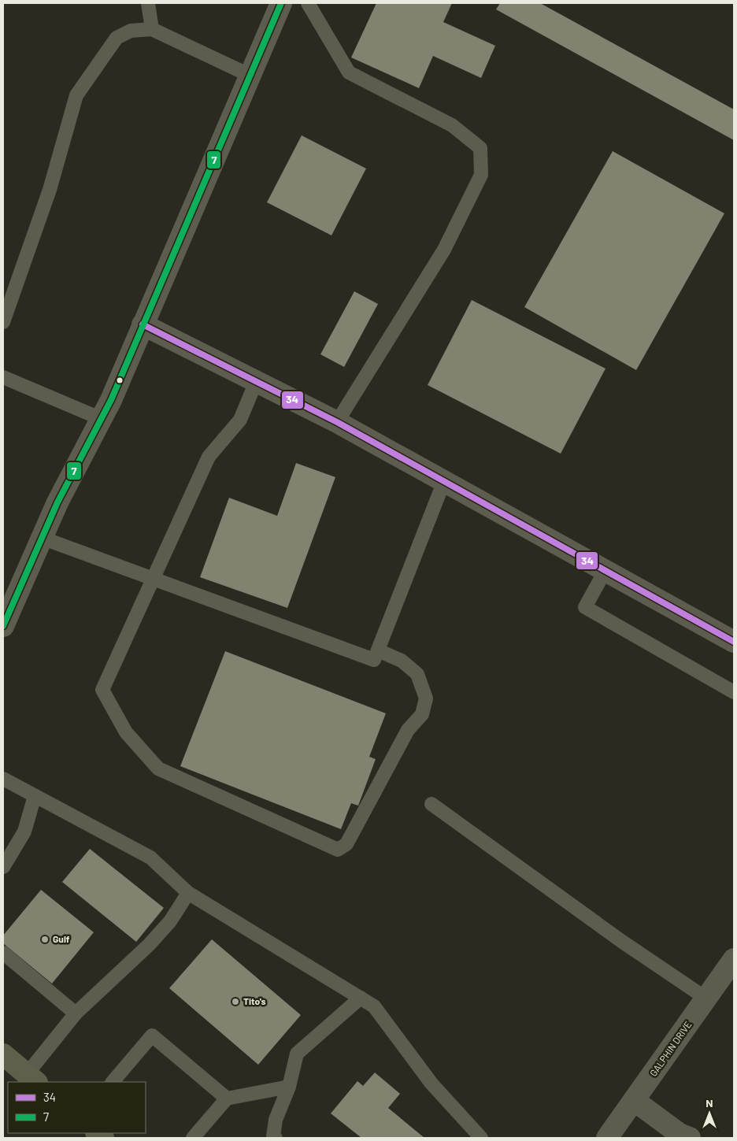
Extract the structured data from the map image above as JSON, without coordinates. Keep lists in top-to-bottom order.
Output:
{
  "streets": {
    "street": ["GALPHIN DRIVE"]
  },
  "places": ["Gulf", "Tito's"],
  "lines": ["transit line 7", "transit line 34"],
  "legend": ["34", "7"],
  "north": "top"
}
